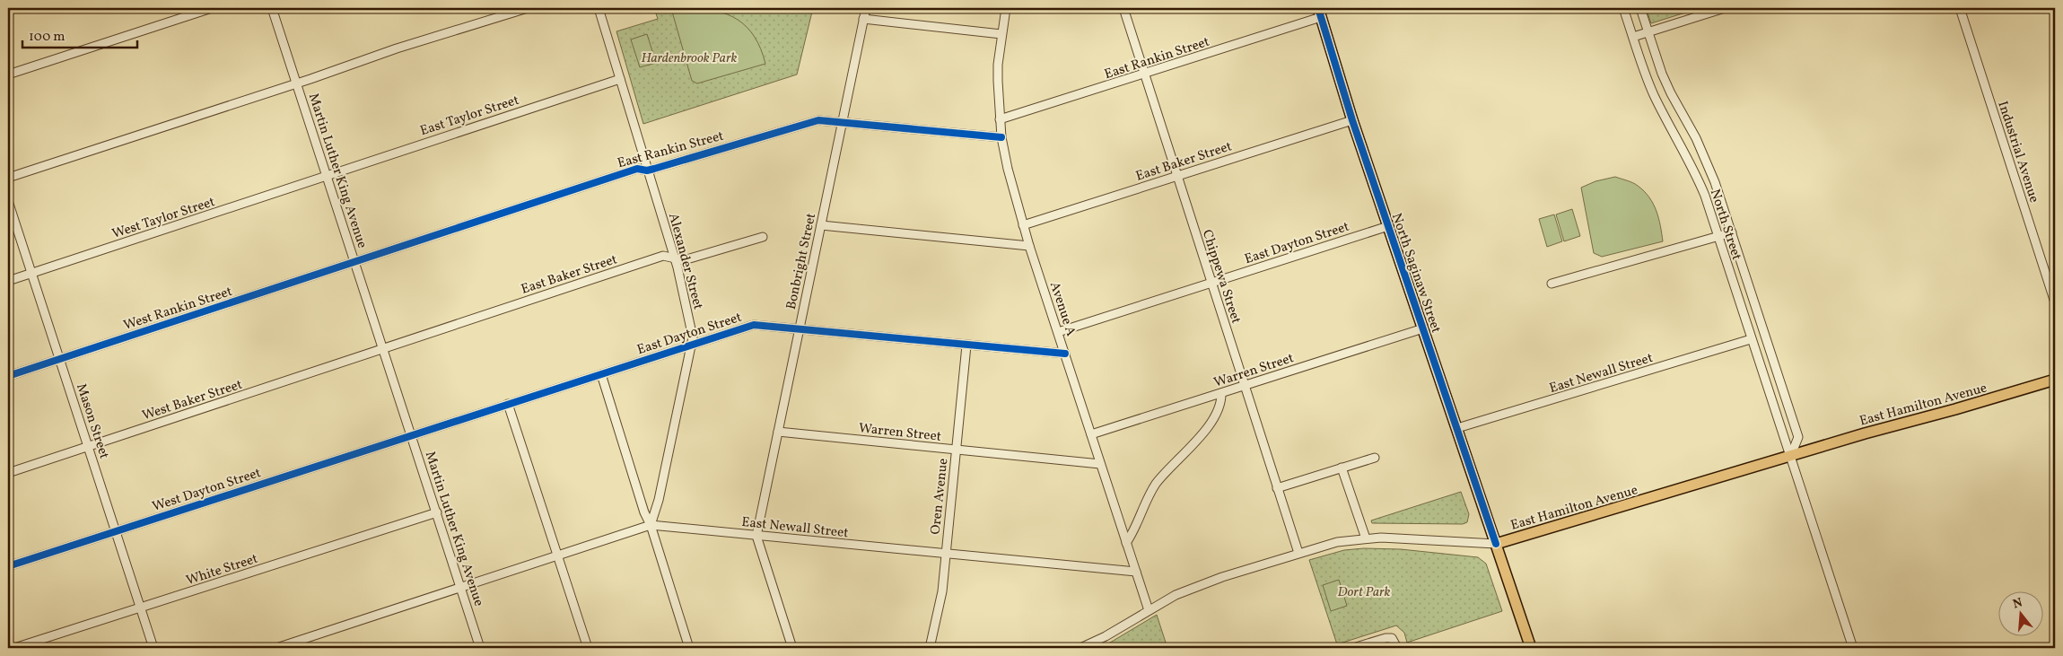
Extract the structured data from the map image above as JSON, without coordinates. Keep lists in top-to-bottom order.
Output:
{
  "streets": {
    "main road": ["North Saginaw Street", "East Hamilton Avenue"],
    "street": [
      "East Rankin Street",
      "East Taylor Street",
      "Industrial Avenue",
      "East Baker Street",
      "Martin Luther King Avenue",
      "West Taylor Street",
      "North Street",
      "East Dayton Street",
      "Alexander Street",
      "Bonbright Street",
      "Chippewa Street",
      "West Rankin Street",
      "Avenue A",
      "Warren Street",
      "East Newall Street",
      "West Baker Street",
      "Mason Street",
      "West Dayton Street",
      "Oren Avenue",
      "White Street"
    ]
  },
  "crossings": [
    ["East Rankin Street", "Martin Luther King Avenue"],
    ["East Rankin Street", "Alexander Street"],
    ["East Rankin Street", "Bonbright Street"],
    ["East Rankin Street", "North Saginaw Street"],
    ["East Rankin Street", "Chippewa Street"],
    ["East Rankin Street", "West Rankin Street"],
    ["East Rankin Street", "Avenue A"],
    ["East Taylor Street", "Martin Luther King Avenue"],
    ["East Taylor Street", "West Taylor Street"],
    ["East Taylor Street", "Alexander Street"],
    ["East Baker Street", "Martin Luther King Avenue"],
    ["East Baker Street", "Alexander Street"],
    ["East Baker Street", "North Saginaw Street"],
    ["East Baker Street", "Chippewa Street"],
    ["East Baker Street", "Avenue A"],
    ["East Baker Street", "West Baker Street"],
    ["Martin Luther King Avenue", "West Taylor Street"],
    ["Martin Luther King Avenue", "East Dayton Street"],
    ["Martin Luther King Avenue", "West Rankin Street"],
    ["Martin Luther King Avenue", "East Newall Street"],
    ["Martin Luther King Avenue", "West Baker Street"],
    ["Martin Luther King Avenue", "West Dayton Street"],
    ["Martin Luther King Avenue", "White Street"],
    ["West Taylor Street", "Mason Street"],
    ["North Street", "East Newall Street"],
    ["North Street", "East Hamilton Avenue"],
    ["East Dayton Street", "Alexander Street"],
    ["East Dayton Street", "Bonbright Street"],
    ["East Dayton Street", "North Saginaw Street"],
    ["East Dayton Street", "Chippewa Street"],
    ["East Dayton Street", "Avenue A"],
    ["East Dayton Street", "West Dayton Street"],
    ["East Dayton Street", "Oren Avenue"],
    ["Alexander Street", "East Newall Street"],
    ["Bonbright Street", "Warren Street"],
    ["Bonbright Street", "East Newall Street"],
    ["North Saginaw Street", "Warren Street"],
    ["North Saginaw Street", "East Newall Street"],
    ["North Saginaw Street", "East Hamilton Avenue"],
    ["Chippewa Street", "Warren Street"],
    ["Chippewa Street", "East Hamilton Avenue"],
    ["West Rankin Street", "Mason Street"],
    ["Avenue A", "Warren Street"],
    ["Avenue A", "East Newall Street"],
    ["Avenue A", "East Hamilton Avenue"],
    ["Warren Street", "Oren Avenue"],
    ["East Newall Street", "Oren Avenue"],
    ["West Baker Street", "Mason Street"],
    ["Mason Street", "West Dayton Street"],
    ["Mason Street", "White Street"]
  ],
  "parks": ["Hardenbrook Park", "Dort Park"],
  "scale_bar": "100 m",
  "north": "top"
}
